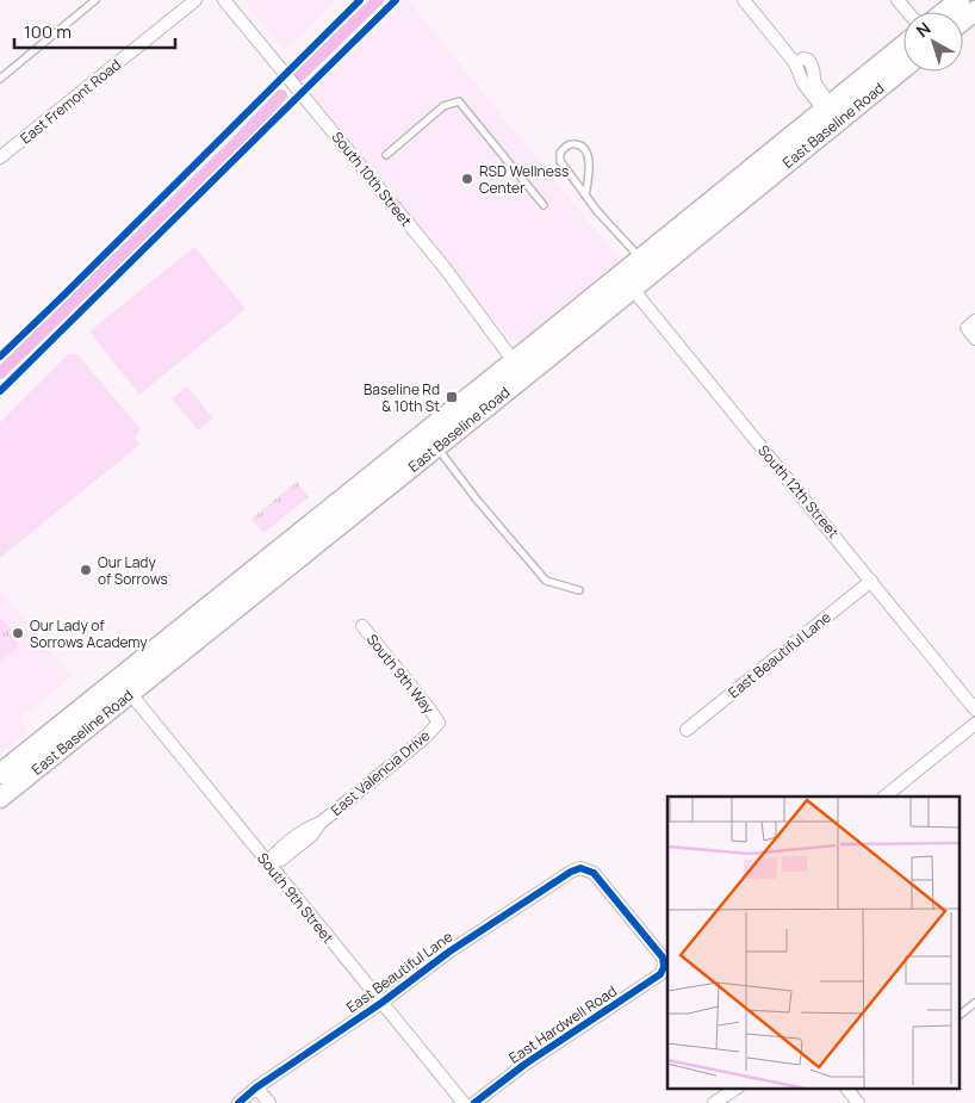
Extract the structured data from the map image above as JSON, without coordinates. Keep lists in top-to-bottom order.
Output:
{
  "streets": {
    "main road": ["East Baseline Road"],
    "street": [
      "East Fremont Road",
      "South 10th Street",
      "South 12th Street",
      "East Beautiful Lane",
      "South 9th Way",
      "East Valencia Drive",
      "South 9th Street",
      "East Hardwell Road"
    ]
  },
  "crossings": [
    ["East Baseline Road", "South 10th Street"],
    ["East Baseline Road", "South 12th Street"],
    ["East Baseline Road", "South 9th Street"],
    ["South 12th Street", "East Beautiful Lane"],
    ["East Beautiful Lane", "South 9th Street"],
    ["East Beautiful Lane", "East Hardwell Road"],
    ["South 9th Way", "East Valencia Drive"],
    ["East Valencia Drive", "South 9th Street"]
  ],
  "places": {
    "other": ["RSD Wellness Center", "Our Lady of Sorrows", "Our Lady of Sorrows Academy"],
    "transit": ["Baseline Rd & 10th St"]
  },
  "scale_bar": "100 m",
  "north": "top left"
}
